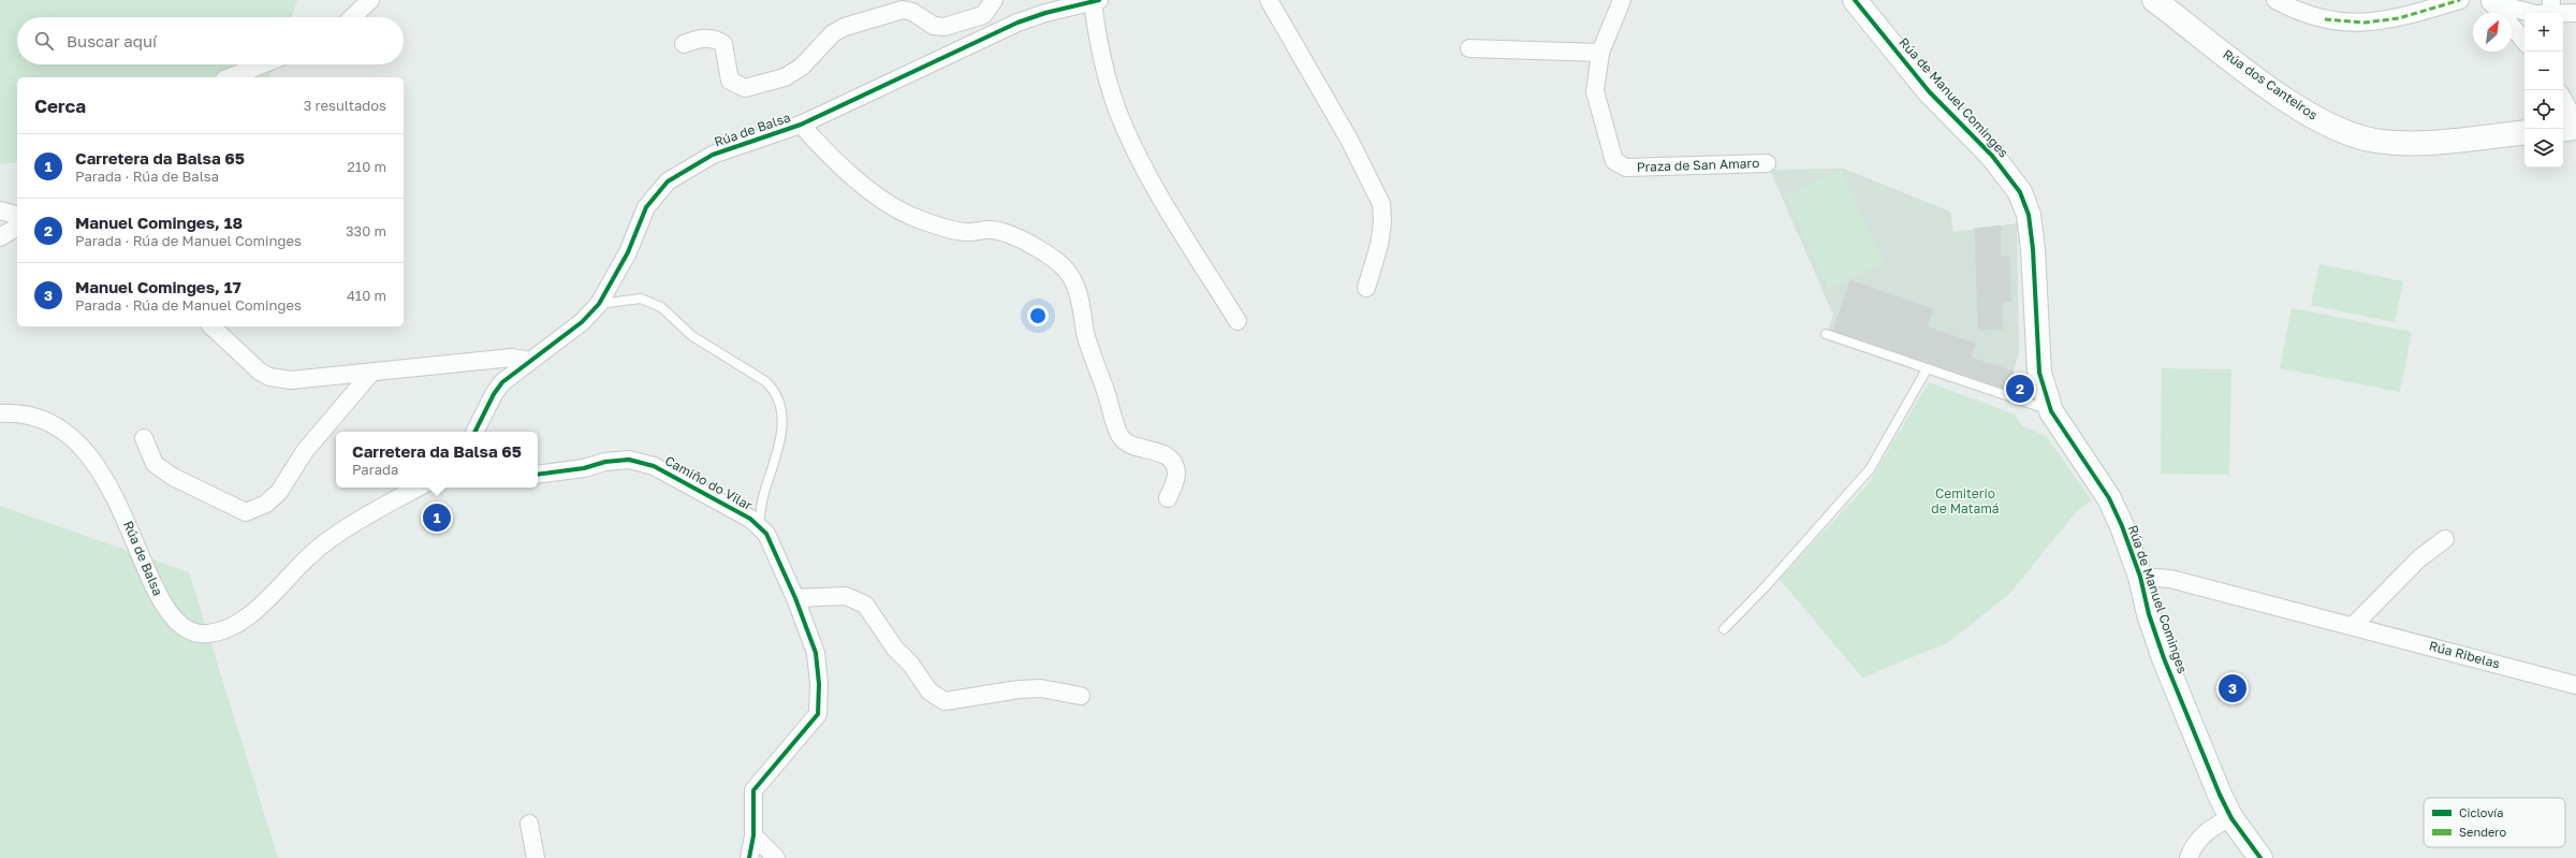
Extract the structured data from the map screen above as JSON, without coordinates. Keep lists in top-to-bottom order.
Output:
{
  "streets": {
    "street": [
      "Rúa dos Canteiros",
      "Rúa de Manuel Cominges",
      "Rúa de Balsa",
      "Praza de San Amaro",
      "Camiño do Vilar",
      "Rúa Ribelas"
    ]
  },
  "crossings": [
    ["Rúa de Manuel Cominges", "Rúa Ribelas"]
  ],
  "parks": ["Cemiterio de Matamá"],
  "legend": ["Ciclovía", "Sendero"],
  "north": "top right",
  "page": {
    "map_buttons": ["+", "−"],
    "search": "Buscar aquí",
    "heading": ["Cerca", "3 resultados"],
    "list": [
      {
        "mark": "1",
        "name": "Carretera da Balsa 65",
        "note": "Parada · Rúa de Balsa",
        "value": "210 m"
      },
      {
        "mark": "2",
        "name": "Manuel Cominges, 18",
        "note": "Parada · Rúa de Manuel Cominges",
        "value": "330 m"
      },
      {
        "mark": "3",
        "name": "Manuel Cominges, 17",
        "note": "Parada · Rúa de Manuel Cominges",
        "value": "410 m"
      }
    ],
    "pins": ["2", "1", "3"],
    "popup": ["Carretera da Balsa 65", "Parada"]
  }
}
